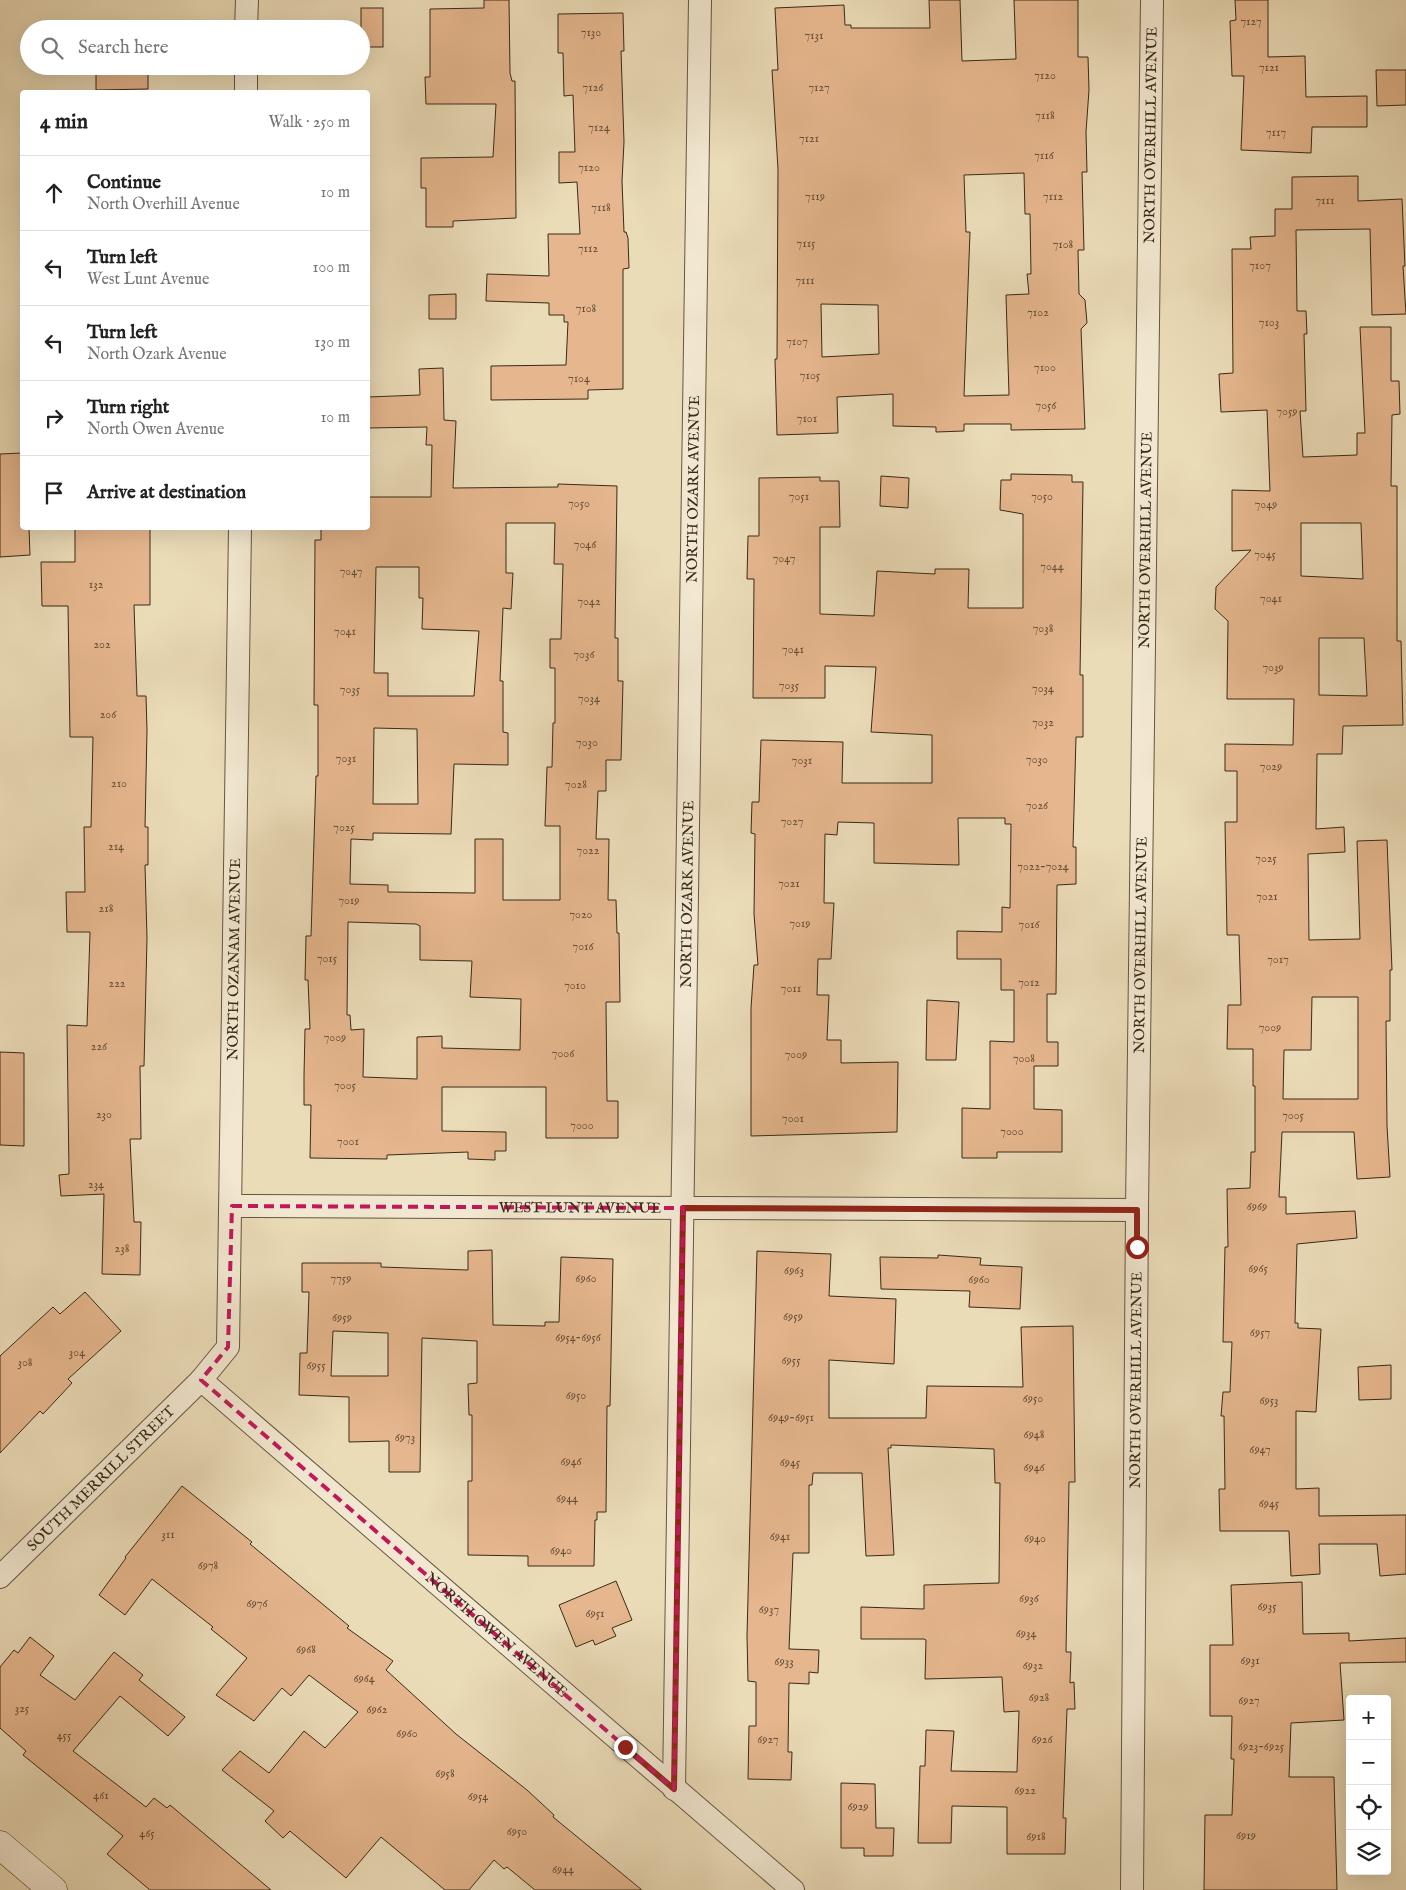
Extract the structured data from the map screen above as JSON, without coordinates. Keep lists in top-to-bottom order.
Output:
{
  "streets": {
    "street": [
      "NORTH OVERHILL AVENUE",
      "NORTH OZARK AVENUE",
      "NORTH OZANAM AVENUE",
      "WEST LUNT AVENUE",
      "SOUTH MERRILL STREET",
      "NORTH OWEN AVENUE"
    ]
  },
  "crossings": [
    ["NORTH OVERHILL AVENUE", "WEST LUNT AVENUE"],
    ["NORTH OZARK AVENUE", "WEST LUNT AVENUE"],
    ["NORTH OZARK AVENUE", "NORTH OWEN AVENUE"],
    ["NORTH OZANAM AVENUE", "WEST LUNT AVENUE"],
    ["NORTH OZANAM AVENUE", "SOUTH MERRILL STREET"],
    ["NORTH OZANAM AVENUE", "NORTH OWEN AVENUE"],
    ["SOUTH MERRILL STREET", "NORTH OWEN AVENUE"]
  ],
  "house_numbers": [
    "7127",
    "7130",
    "7131",
    "7121",
    "7120",
    "7126",
    "7127",
    "7118",
    "7124",
    "7117",
    "7121",
    "7116",
    "7120",
    "7119",
    "7112",
    "7111",
    "7118",
    "7115",
    "7108",
    "7112",
    "7107",
    "7111",
    "7108",
    "7102",
    "7103",
    "7107",
    "7100",
    "7105",
    "7104",
    "7056",
    "7059",
    "7101",
    "7051",
    "7050",
    "7050",
    "7049",
    "7046",
    "7045",
    "7047",
    "7044",
    "7047",
    "132",
    "7041",
    "7042",
    "7038",
    "7041",
    "202",
    "7041",
    "7036",
    "7039",
    "7035",
    "7034",
    "7035",
    "7034",
    "206",
    "7032",
    "7030",
    "7031",
    "7030",
    "7031",
    "7029",
    "210",
    "7028",
    "7026",
    "7027",
    "7025",
    "214",
    "7022",
    "7025",
    "7022-7024",
    "7021",
    "7021",
    "7019",
    "218",
    "7020",
    "7019",
    "7016",
    "7016",
    "7015",
    "7017",
    "7012",
    "222",
    "7010",
    "7011",
    "7009",
    "7009",
    "226",
    "7006",
    "7009",
    "7008",
    "7005",
    "230",
    "7005",
    "7001",
    "7000",
    "7000",
    "7001",
    "234",
    "6969",
    "238",
    "6965",
    "6963",
    "7759",
    "6960",
    "6960",
    "6959",
    "6959",
    "6957",
    "6954-6956",
    "304",
    "6955",
    "308",
    "6955",
    "6950",
    "6950",
    "6953",
    "6949-6951",
    "6948",
    "6973",
    "6947",
    "6946",
    "6945",
    "6946",
    "6944",
    "6945",
    "311",
    "6941",
    "6940",
    "6940",
    "6978",
    "6936",
    "6976",
    "6935",
    "6937",
    "6951",
    "6934",
    "6968",
    "6931",
    "6933",
    "6932",
    "6964",
    "6928",
    "6927",
    "325",
    "6962",
    "6960",
    "455",
    "6927",
    "6926",
    "6923-6925",
    "6958",
    "6922",
    "461",
    "6954",
    "6929",
    "6950",
    "465",
    "6919",
    "6918",
    "6944"
  ],
  "page": {
    "search": "Search here",
    "heading": ["4 min", "Walk · 250 m"],
    "list": [
      ["Continue", "North Overhill Avenue", "10 m"],
      ["Turn left", "West Lunt Avenue", "100 m"],
      ["Turn left", "North Ozark Avenue", "130 m"],
      ["Turn right", "North Owen Avenue", "10 m"],
      "Arrive at destination"
    ],
    "map_buttons": ["+", "−"]
  }
}
